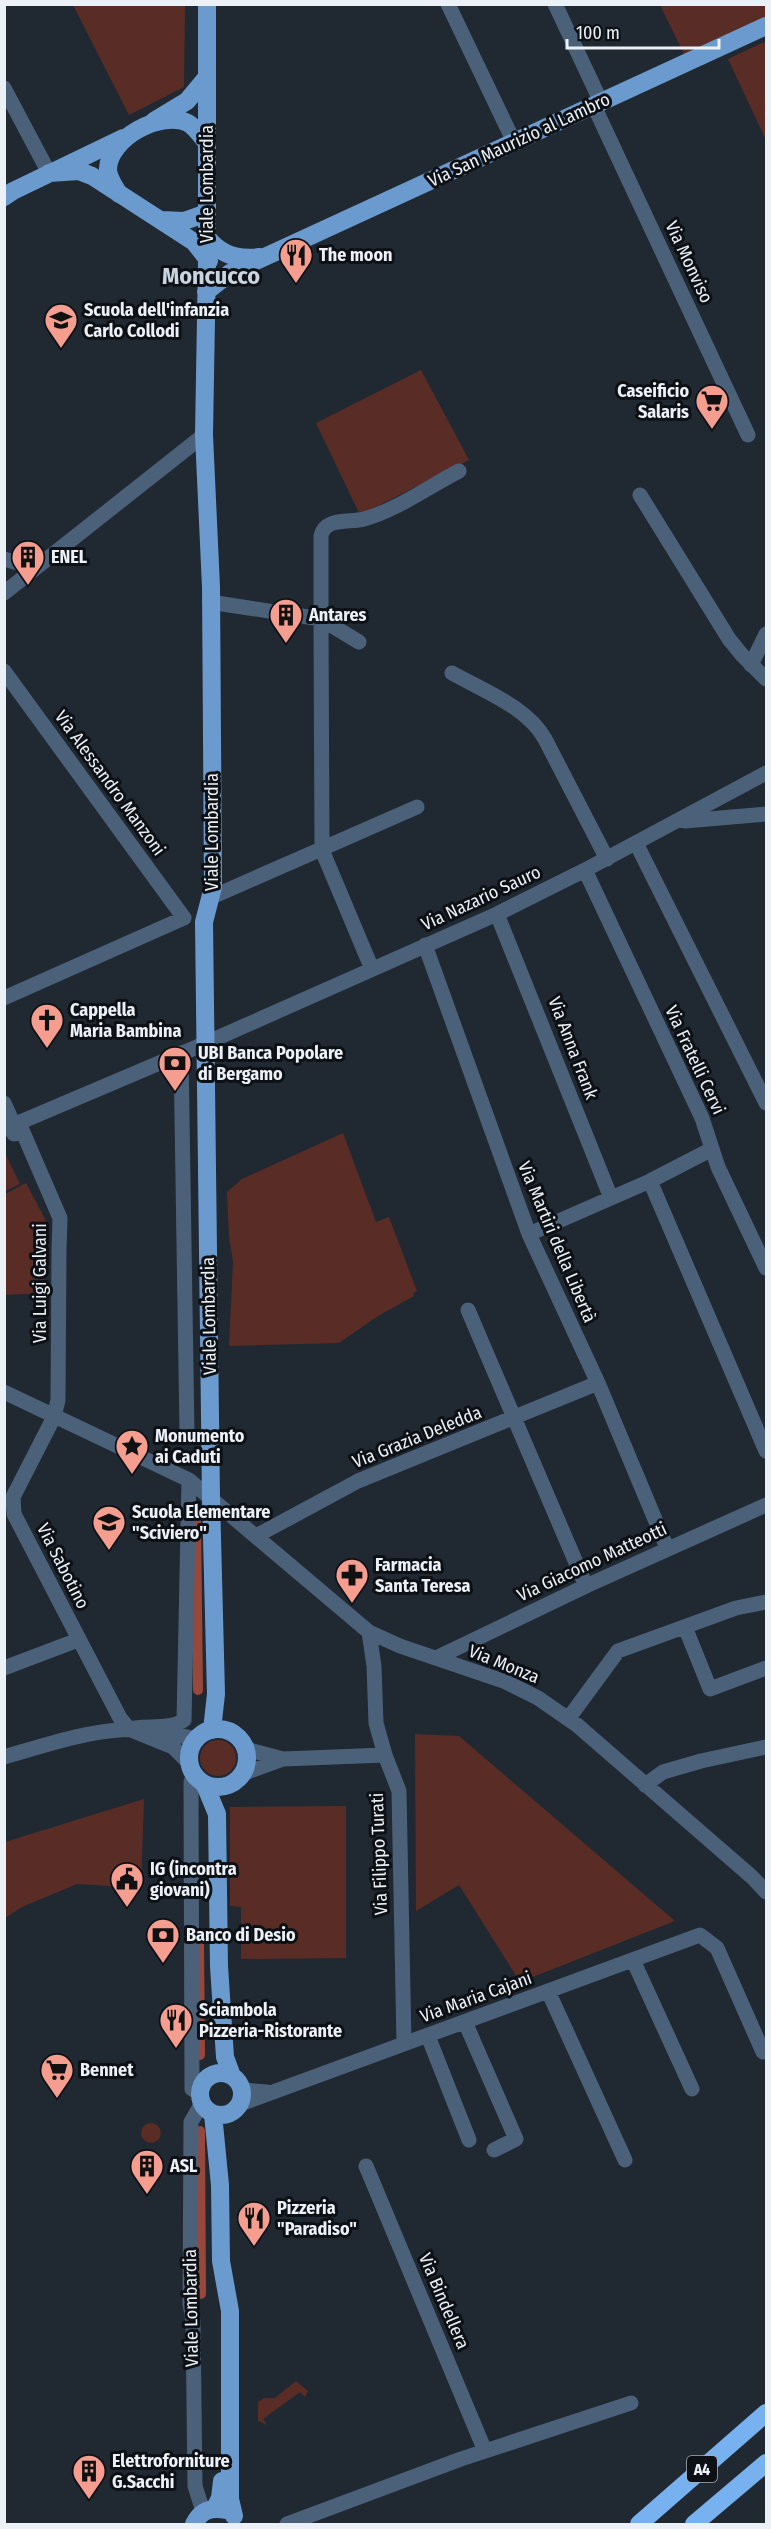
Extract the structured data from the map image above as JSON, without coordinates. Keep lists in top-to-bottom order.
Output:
{
  "streets": {
    "highway": ["A4"],
    "main road": ["Via San Maurizio al Lambro", "Viale Lombardia"],
    "street": [
      "Via Monviso",
      "Via Alessandro Manzoni",
      "Via Nazario Sauro",
      "Via Anna Frank",
      "Via Fratelli Cervi",
      "Via Martiri della Libertà",
      "Via Luigi Galvani",
      "Via Grazia Deledda",
      "Via Giacomo Matteotti",
      "Via Sabotino",
      "Via Monza",
      "Via Filippo Turati",
      "Via Maria Cajani",
      "Via Bindellera"
    ]
  },
  "crossings": [
    ["Via San Maurizio al Lambro", "Viale Lombardia"],
    ["Via San Maurizio al Lambro", "Via Monviso"],
    ["Viale Lombardia", "Via Nazario Sauro"],
    ["Viale Lombardia", "Via Monza"],
    ["Viale Lombardia", "Via Maria Cajani"],
    ["Via Nazario Sauro", "Via Anna Frank"],
    ["Via Nazario Sauro", "Via Fratelli Cervi"],
    ["Via Nazario Sauro", "Via Martiri della Libertà"],
    ["Via Nazario Sauro", "Via Luigi Galvani"],
    ["Via Martiri della Libertà", "Via Grazia Deledda"],
    ["Via Martiri della Libertà", "Via Giacomo Matteotti"],
    ["Via Luigi Galvani", "Via Sabotino"],
    ["Via Luigi Galvani", "Via Monza"],
    ["Via Grazia Deledda", "Via Monza"],
    ["Via Giacomo Matteotti", "Via Monza"],
    ["Via Sabotino", "Via Monza"],
    ["Via Monza", "Via Filippo Turati"],
    ["Via Filippo Turati", "Via Maria Cajani"]
  ],
  "districts": ["Moncucco"],
  "places": {
    "restaurant": ["The moon", "Sciambola Pizzeria-Ristorante", "Pizzeria \"Paradiso\""],
    "school or university": ["Scuola dell'infanzia Carlo Collodi", "Scuola Elementare \"Sciviero\""],
    "supermarket": ["Caseificio Salaris", "Bennet"],
    "building": [
      "ENEL",
      "Antares",
      "ASL",
      "Elettroforniture G.Sacchi"
    ],
    "church": ["Cappella Maria Bambina"],
    "bank": ["UBI Banca Popolare di Bergamo", "Banco di Desio"],
    "place": ["Monumento ai Caduti"],
    "pharmacy": ["Farmacia Santa Teresa"],
    "public building": ["IG (incontra giovani)"]
  },
  "scale_bar": "100 m"
}
